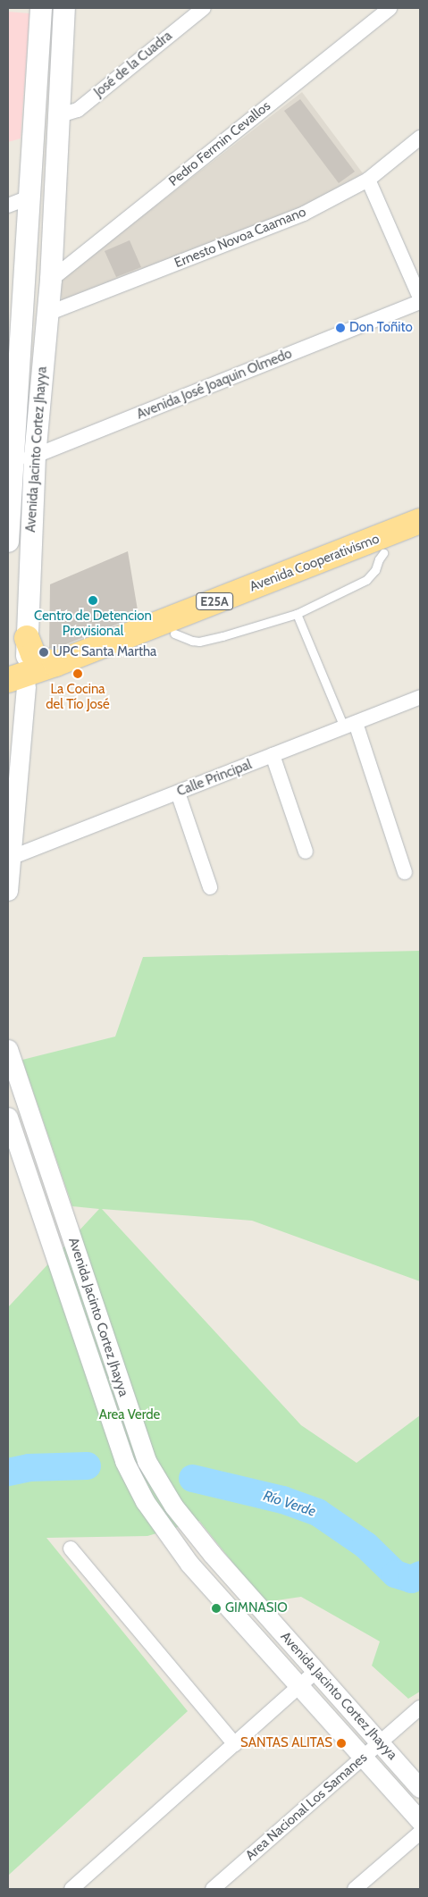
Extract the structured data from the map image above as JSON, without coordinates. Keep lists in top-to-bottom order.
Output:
{
  "streets": {
    "highway": ["Avenida Cooperativismo", "E25A"],
    "main road": ["Avenida Jacinto Cortez Jhayya"],
    "street": [
      "José de la Cuadra",
      "Pedro Fermin Cevallos",
      "Ernesto Novoa Caamano",
      "Avenida José Joaquin Olmedo",
      "Calle Principal",
      "Area Nacional Los Samanes"
    ]
  },
  "crossings": [
    ["José de la Cuadra", "Avenida Jacinto Cortez Jhayya"],
    ["Pedro Fermin Cevallos", "Avenida Jacinto Cortez Jhayya"],
    ["Ernesto Novoa Caamano", "Avenida Jacinto Cortez Jhayya"],
    ["Avenida José Joaquin Olmedo", "Avenida Jacinto Cortez Jhayya"],
    ["Avenida Jacinto Cortez Jhayya", "Avenida Cooperativismo"],
    ["Avenida Jacinto Cortez Jhayya", "Calle Principal"],
    ["Avenida Jacinto Cortez Jhayya", "Area Nacional Los Samanes"]
  ],
  "water": ["Río Verde"],
  "parks": ["Area Verde"],
  "places": [
    "Don Toñito",
    "Centro de Detencion Provisional",
    "UPC Santa Martha",
    "La Cocina del Tío José",
    "GIMNASIO",
    "SANTAS ALITAS"
  ]
}
